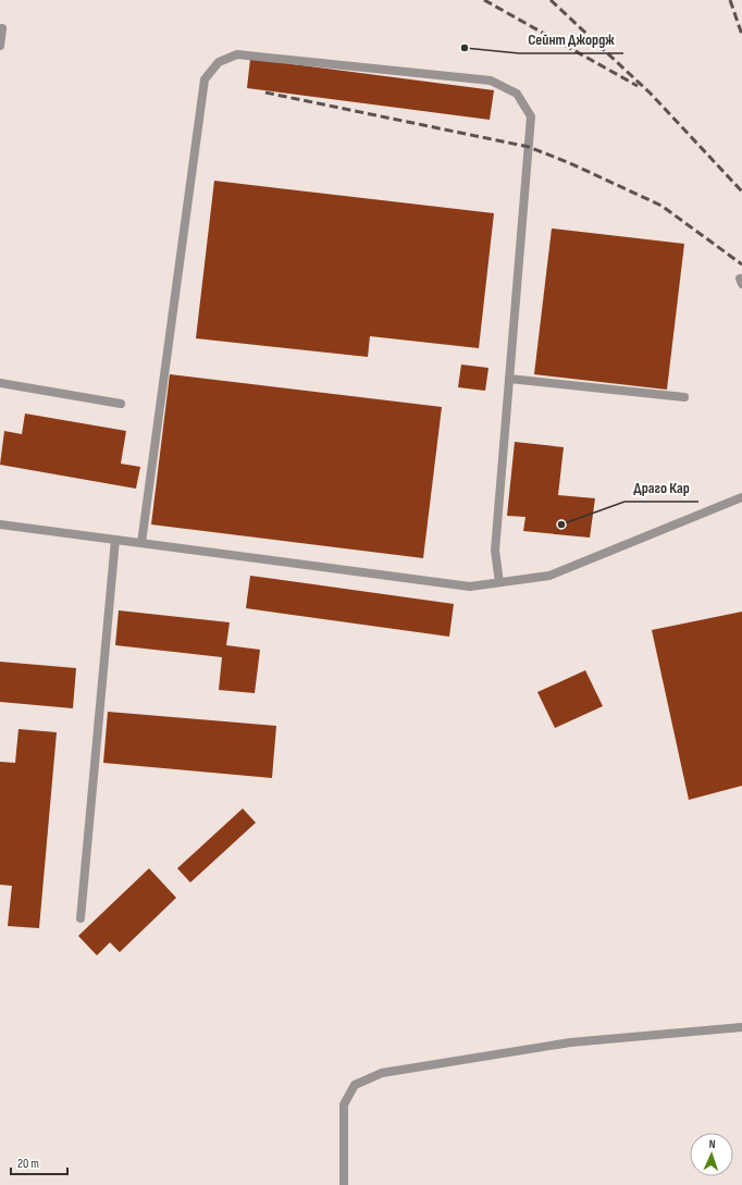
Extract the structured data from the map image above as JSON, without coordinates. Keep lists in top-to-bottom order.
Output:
{
  "places": ["Сейнт Джордж", "Драго Кар"],
  "scale_bar": "20 m",
  "north": "top"
}
